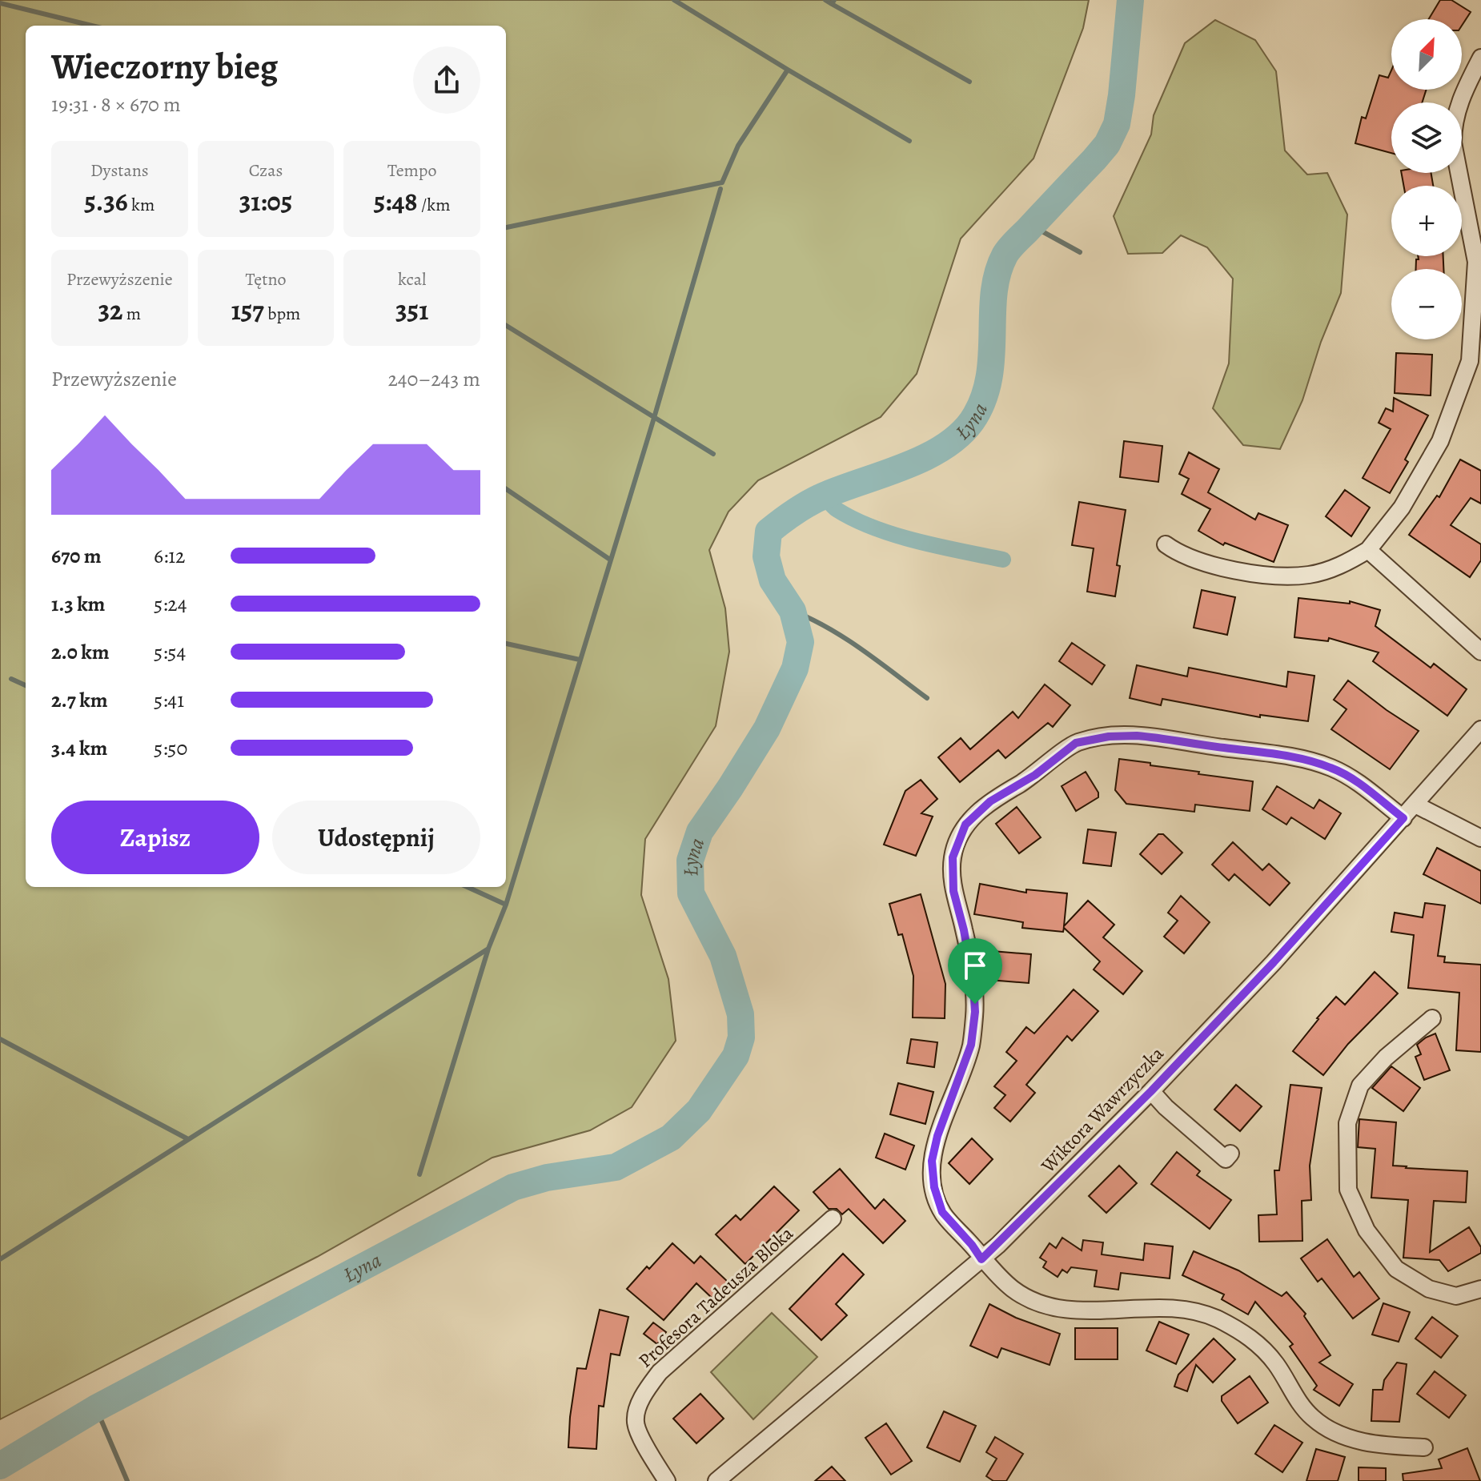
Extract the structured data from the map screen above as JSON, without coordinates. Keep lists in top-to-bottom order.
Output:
{
  "streets": {
    "street": ["Wiktora Wawrzyczka", "Profesora Tadeusza Bloka"]
  },
  "water": ["Łyna"],
  "north": "top right",
  "page": {
    "map_buttons": ["+", "−"],
    "heading": ["Wieczorny bieg", "19:31 · 8 × 670 m"],
    "stats": [
      ["Dystans", "5.36 km"],
      ["Czas", "31:05"],
      ["Tempo", "5:48 /km"],
      ["Przewyższenie", "32 m"],
      ["Tętno", "157 bpm"],
      ["kcal", "351"]
    ],
    "chart": ["Przewyższenie", "240–243 m"],
    "list": [
      {
        "name": "670 m",
        "note": "6:12"
      },
      {
        "name": "1.3 km",
        "note": "5:24"
      },
      {
        "name": "2.0 km",
        "note": "5:54"
      },
      {
        "name": "2.7 km",
        "note": "5:41"
      },
      {
        "name": "3.4 km",
        "note": "5:50"
      }
    ],
    "buttons": ["Zapisz", "Udostępnij"]
  }
}
